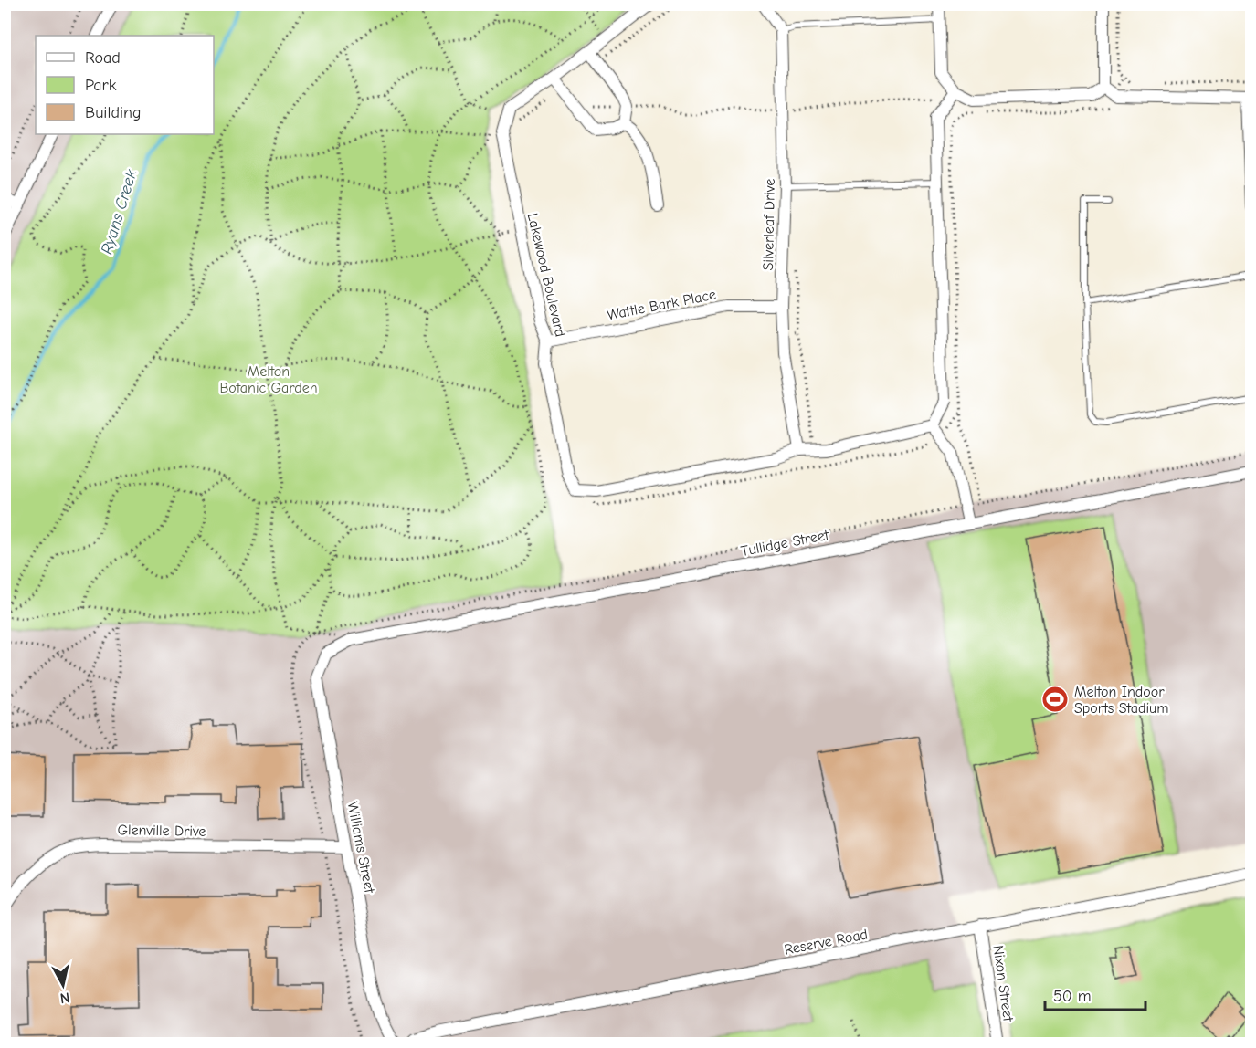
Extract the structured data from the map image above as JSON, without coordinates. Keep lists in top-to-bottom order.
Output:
{
  "streets": {
    "street": [
      "Silverleaf Drive",
      "Lakewood Boulevard",
      "Wattle Bark Place",
      "Tullidge Street",
      "Glenville Drive",
      "Williams Street",
      "Reserve Road",
      "Nixon Street"
    ]
  },
  "crossings": [
    ["Silverleaf Drive", "Wattle Bark Place"],
    ["Lakewood Boulevard", "Wattle Bark Place"],
    ["Tullidge Street", "Williams Street"],
    ["Glenville Drive", "Williams Street"],
    ["Reserve Road", "Nixon Street"]
  ],
  "water": ["Ryans Creek"],
  "parks": ["Melton Botanic Garden"],
  "places": {
    "sports": ["Melton Indoor Sports Stadium"]
  },
  "legend": ["Road", "Park", "Building"],
  "scale_bar": "50 m",
  "north": "bottom"
}
